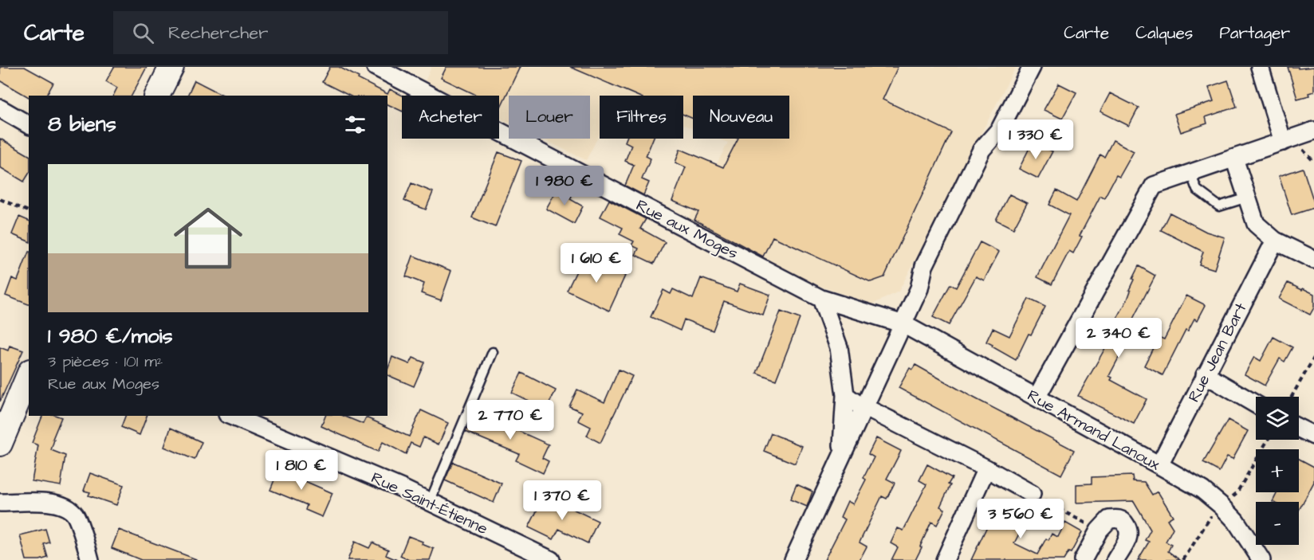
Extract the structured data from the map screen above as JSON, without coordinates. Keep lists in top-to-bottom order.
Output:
{
  "streets": {
    "street": [
      "Rue aux Moges",
      "Rue Jean Bart",
      "Rue Armand Lanoux",
      "Rue Saint-Étienne"
    ]
  },
  "crossings": [
    ["Rue aux Moges", "Rue Armand Lanoux"],
    ["Rue Jean Bart", "Rue Armand Lanoux"]
  ],
  "page": {
    "header": "Carte",
    "search": "Rechercher",
    "nav": ["Carte", "Calques", "Partager"],
    "chip": [
      "Acheter",
      "Louer",
      "Filtres",
      "Nouveau"
    ],
    "heading": "8 biens",
    "price": [
      "1 330 €",
      "1 980 €",
      "1 610 €",
      "2 340 €",
      "2 770 €",
      "1 810 €",
      "1 370 €",
      "3 560 €"
    ],
    "list": [
      {
        "name": "1 980 €/mois",
        "note": "3 pièces · 101 m² · Rue aux Moges"
      }
    ],
    "map_buttons": ["+", "−"]
  }
}
